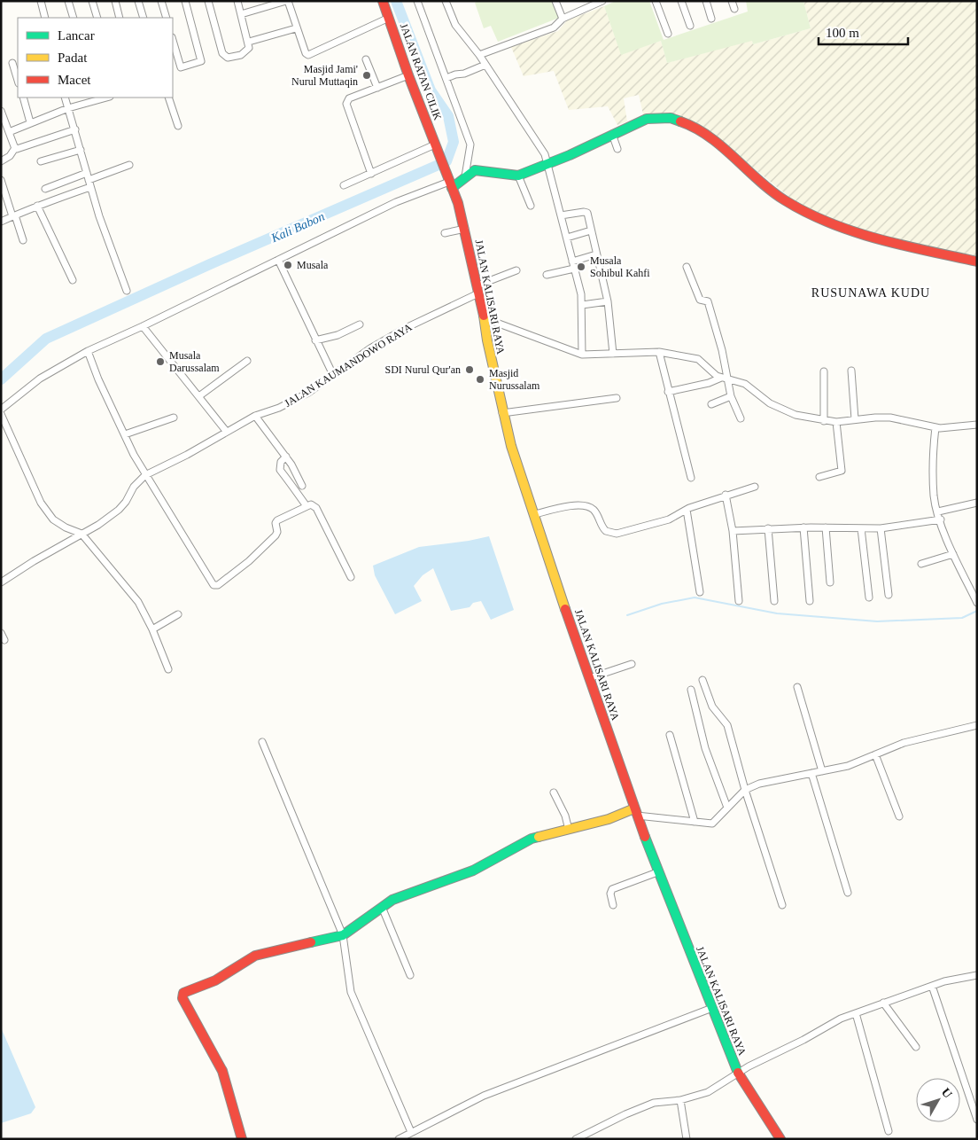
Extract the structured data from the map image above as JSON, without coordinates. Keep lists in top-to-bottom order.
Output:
{
  "streets": {
    "street": ["JALAN RATAN CILIK", "JALAN KALISARI RAYA", "JALAN KAUMANDOWO RAYA"]
  },
  "crossings": [
    ["JALAN RATAN CILIK", "JALAN KALISARI RAYA"],
    ["JALAN KALISARI RAYA", "JALAN KAUMANDOWO RAYA"]
  ],
  "districts": ["RUSUNAWA KUDU"],
  "water": ["Kali Babon"],
  "places": [
    "Masjid Jami' Nurul Muttaqin",
    "Musala",
    "Musala Sohibul Kahfi",
    "Musala Darussalam",
    "SDI Nurul Qur'an",
    "Masjid Nurussalam"
  ],
  "legend": ["Lancar", "Padat", "Macet"],
  "scale_bar": "100 m",
  "north": "top right"
}
